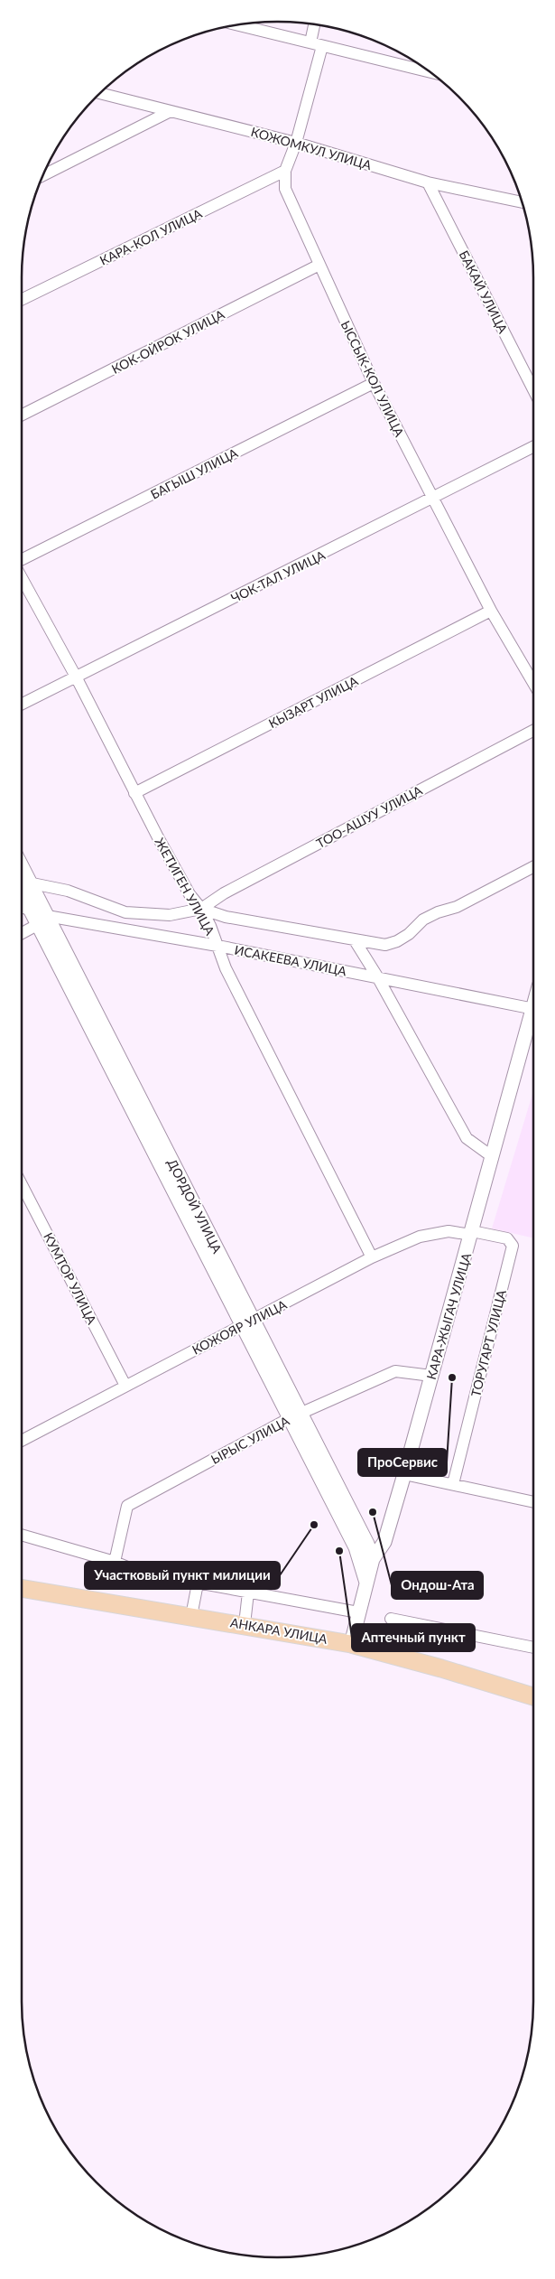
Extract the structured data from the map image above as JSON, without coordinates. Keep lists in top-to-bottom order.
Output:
{
  "streets": {
    "main road": ["АНКАРА УЛИЦА"],
    "street": [
      "КОЖОМКУЛ УЛИЦА",
      "КАРА-КОЛ УЛИЦА",
      "БАКАЙ УЛИЦА",
      "КОК-ОЙРОК УЛИЦА",
      "ЫССЫК-КОЛ УЛИЦА",
      "БАГЫШ УЛИЦА",
      "ЧОК-ТАЛ УЛИЦА",
      "КЫЗАРТ УЛИЦА",
      "ТОО-АШУУ УЛИЦА",
      "ЖЕТИГЕН УЛИЦА",
      "ИСАКЕЕВА УЛИЦА",
      "ДОРДОЙ УЛИЦА",
      "КУМТОР УЛИЦА",
      "КАРА-ЖЫГАЧ УЛИЦА",
      "КОЖОЯР УЛИЦА",
      "ТОРУГАРТ УЛИЦА",
      "ЫРЫС УЛИЦА"
    ]
  },
  "crossings": [
    ["КОЖОМКУЛ УЛИЦА", "БАКАЙ УЛИЦА"],
    ["КОЖОМКУЛ УЛИЦА", "ЫССЫК-КОЛ УЛИЦА"],
    ["КАРА-КОЛ УЛИЦА", "ЫССЫК-КОЛ УЛИЦА"],
    ["КОК-ОЙРОК УЛИЦА", "ЫССЫК-КОЛ УЛИЦА"],
    ["ЫССЫК-КОЛ УЛИЦА", "БАГЫШ УЛИЦА"],
    ["ЫССЫК-КОЛ УЛИЦА", "ЧОК-ТАЛ УЛИЦА"],
    ["ЫССЫК-КОЛ УЛИЦА", "КЫЗАРТ УЛИЦА"],
    ["ЧОК-ТАЛ УЛИЦА", "ЖЕТИГЕН УЛИЦА"],
    ["КЫЗАРТ УЛИЦА", "ЖЕТИГЕН УЛИЦА"],
    ["ТОО-АШУУ УЛИЦА", "ЖЕТИГЕН УЛИЦА"],
    ["ЖЕТИГЕН УЛИЦА", "ИСАКЕЕВА УЛИЦА"],
    ["ЖЕТИГЕН УЛИЦА", "КОЖОЯР УЛИЦА"],
    ["ИСАКЕЕВА УЛИЦА", "ДОРДОЙ УЛИЦА"],
    ["ДОРДОЙ УЛИЦА", "КАРА-ЖЫГАЧ УЛИЦА"],
    ["ДОРДОЙ УЛИЦА", "КОЖОЯР УЛИЦА"],
    ["ДОРДОЙ УЛИЦА", "ЫРЫС УЛИЦА"],
    ["КУМТОР УЛИЦА", "КОЖОЯР УЛИЦА"],
    ["КАРА-ЖЫГАЧ УЛИЦА", "КОЖОЯР УЛИЦА"],
    ["КАРА-ЖЫГАЧ УЛИЦА", "ТОРУГАРТ УЛИЦА"],
    ["КАРА-ЖЫГАЧ УЛИЦА", "ЫРЫС УЛИЦА"],
    ["КАРА-ЖЫГАЧ УЛИЦА", "АНКАРА УЛИЦА"],
    ["КОЖОЯР УЛИЦА", "ТОРУГАРТ УЛИЦА"]
  ],
  "places": [
    "ПроСервис",
    "Ондош-Ата",
    "Участковый пункт милиции",
    "Аптечный пункт"
  ]
}
